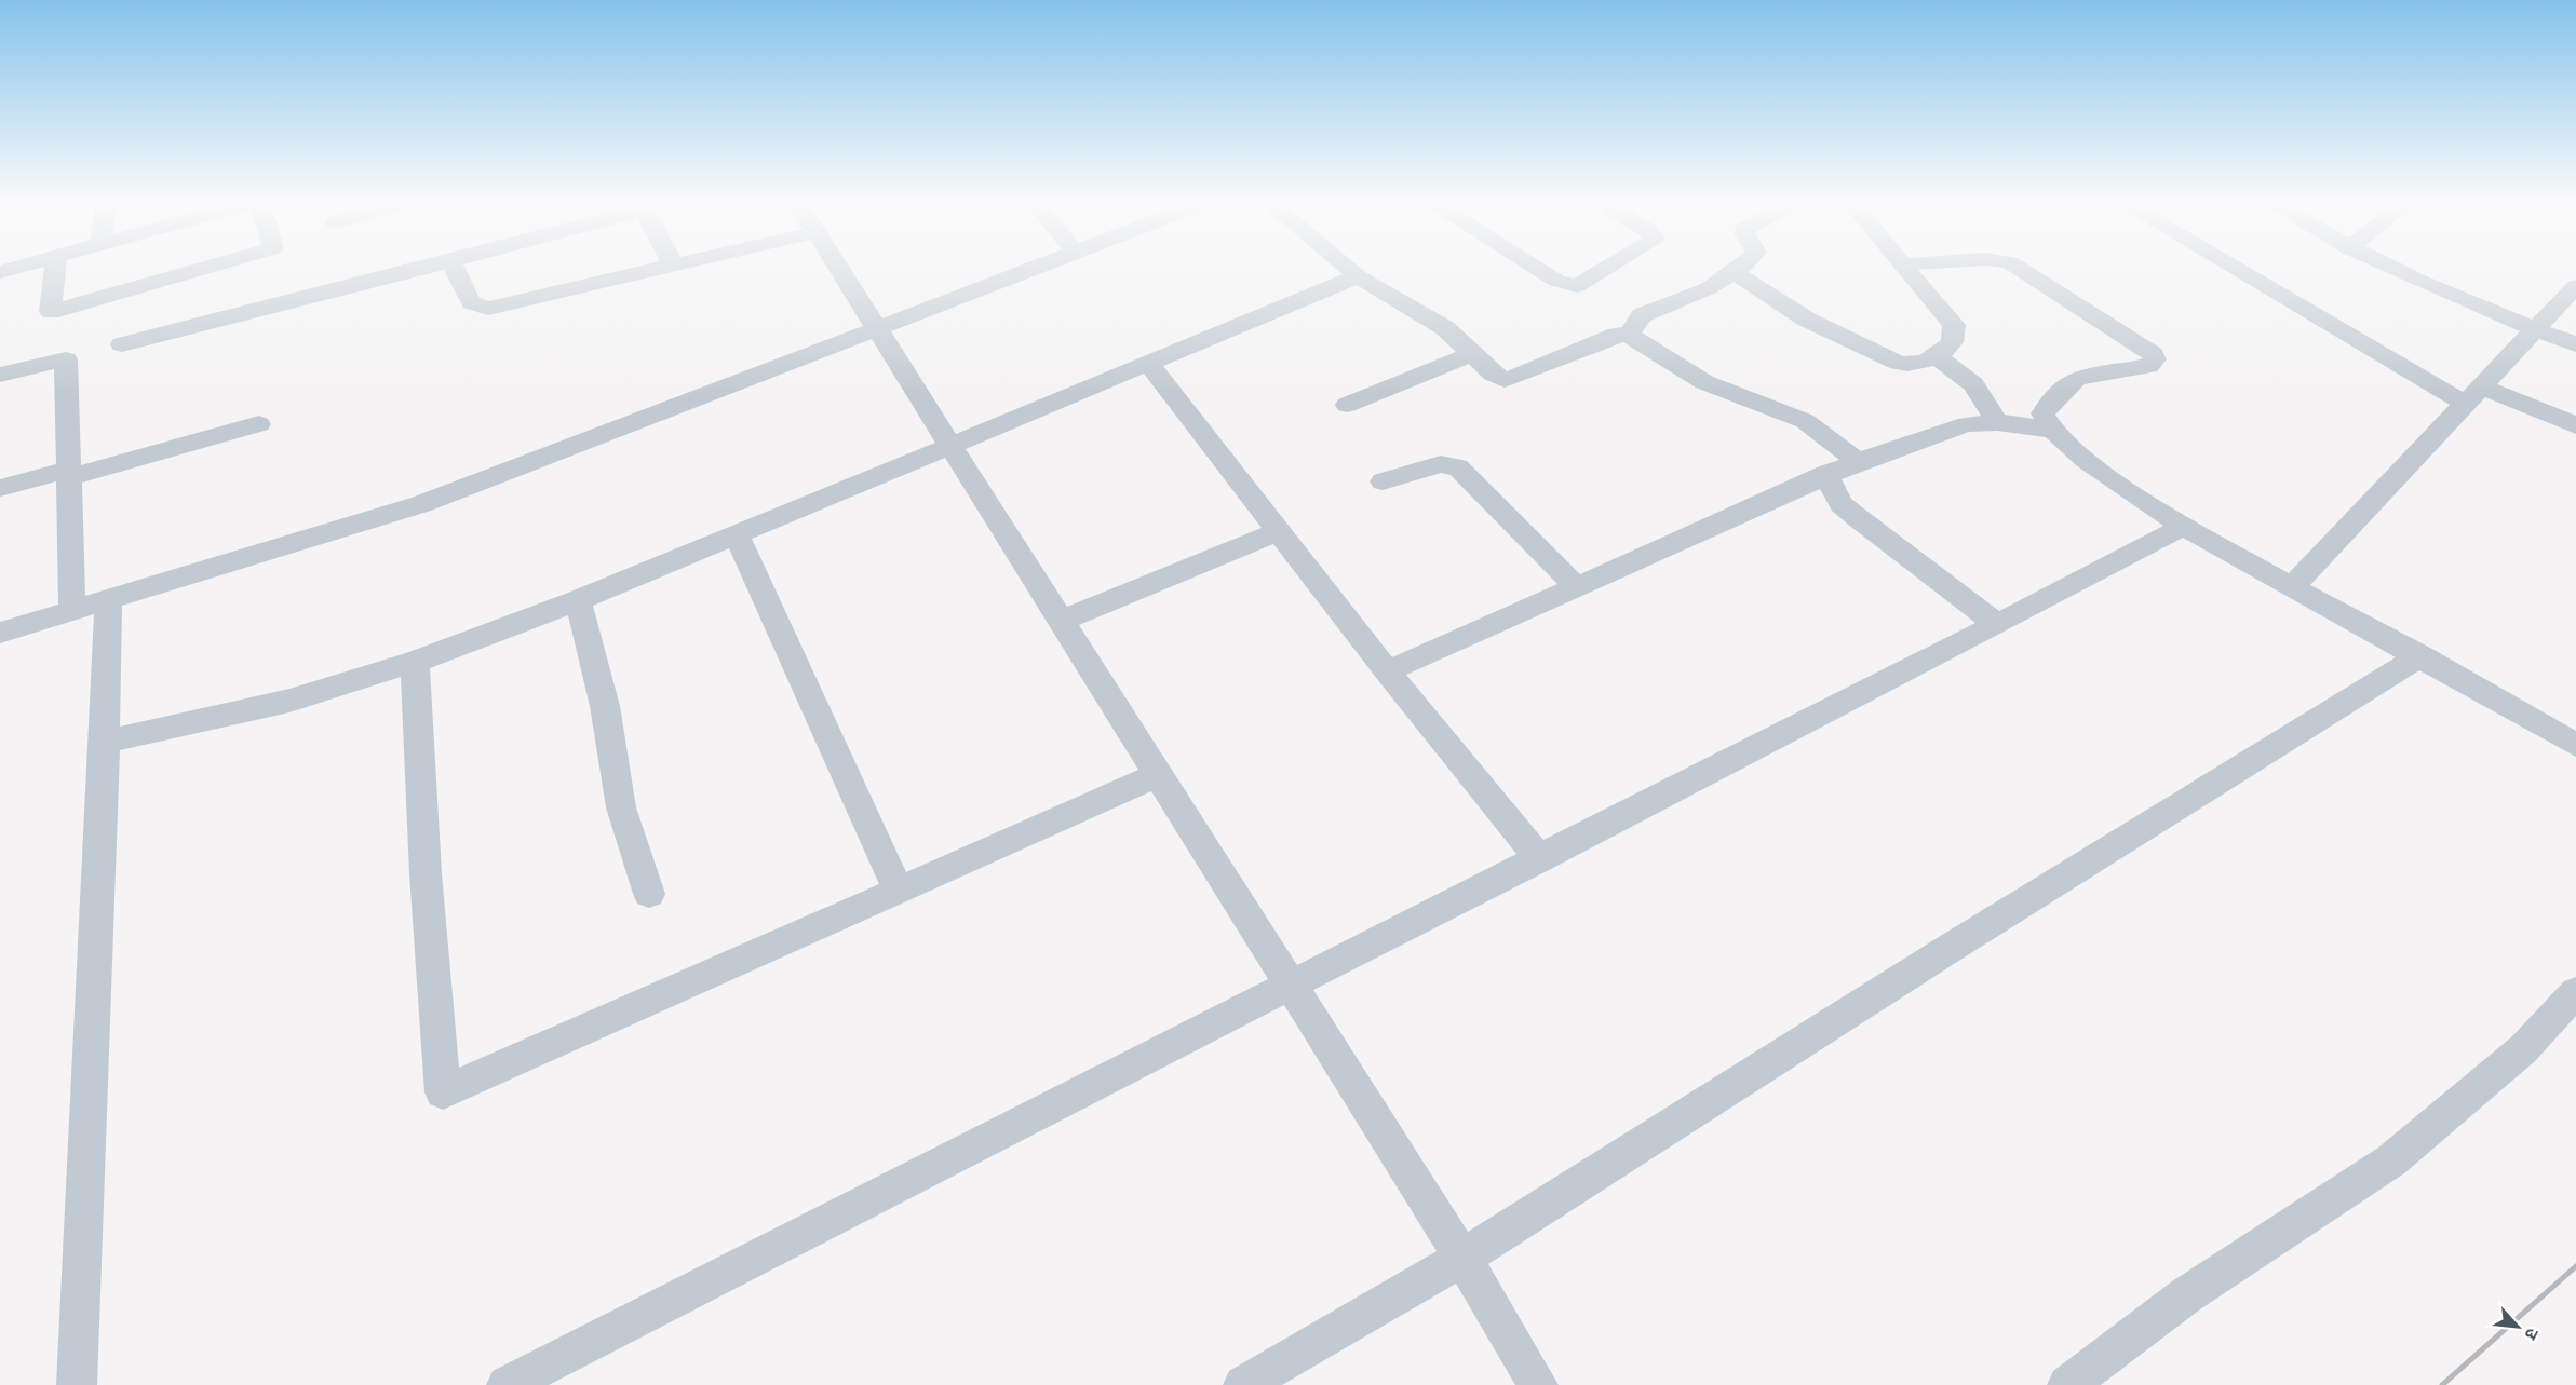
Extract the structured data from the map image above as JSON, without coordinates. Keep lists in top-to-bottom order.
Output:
{
  "north": "bottom right"
}
